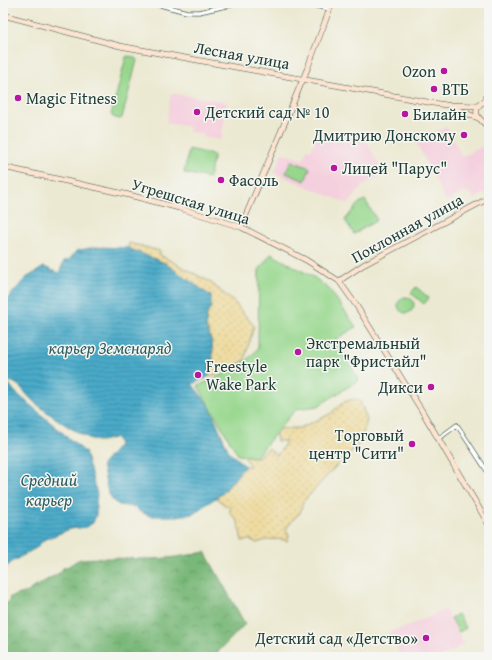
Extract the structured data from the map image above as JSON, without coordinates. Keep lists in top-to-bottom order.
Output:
{
  "streets": {
    "street": ["Лесная улица", "Угрешская улица", "Поклонная улица"]
  },
  "crossings": [
    ["Угрешская улица", "Поклонная улица"]
  ],
  "water": ["карьер Земснаряд", "Средний карьер"],
  "places": [
    "Ozon",
    "ВТБ",
    "Magic Fitness",
    "Детский сад № 10",
    "Билайн",
    "Дмитрию Донскому",
    "Лицей \"Парус\"",
    "Фасоль",
    "Экстремальный парк \"Фристайл\"",
    "Freestyle Wake Park",
    "Дикси",
    "Торговый центр \"Сити\"",
    "Детский сад «Детство»"
  ]
}
